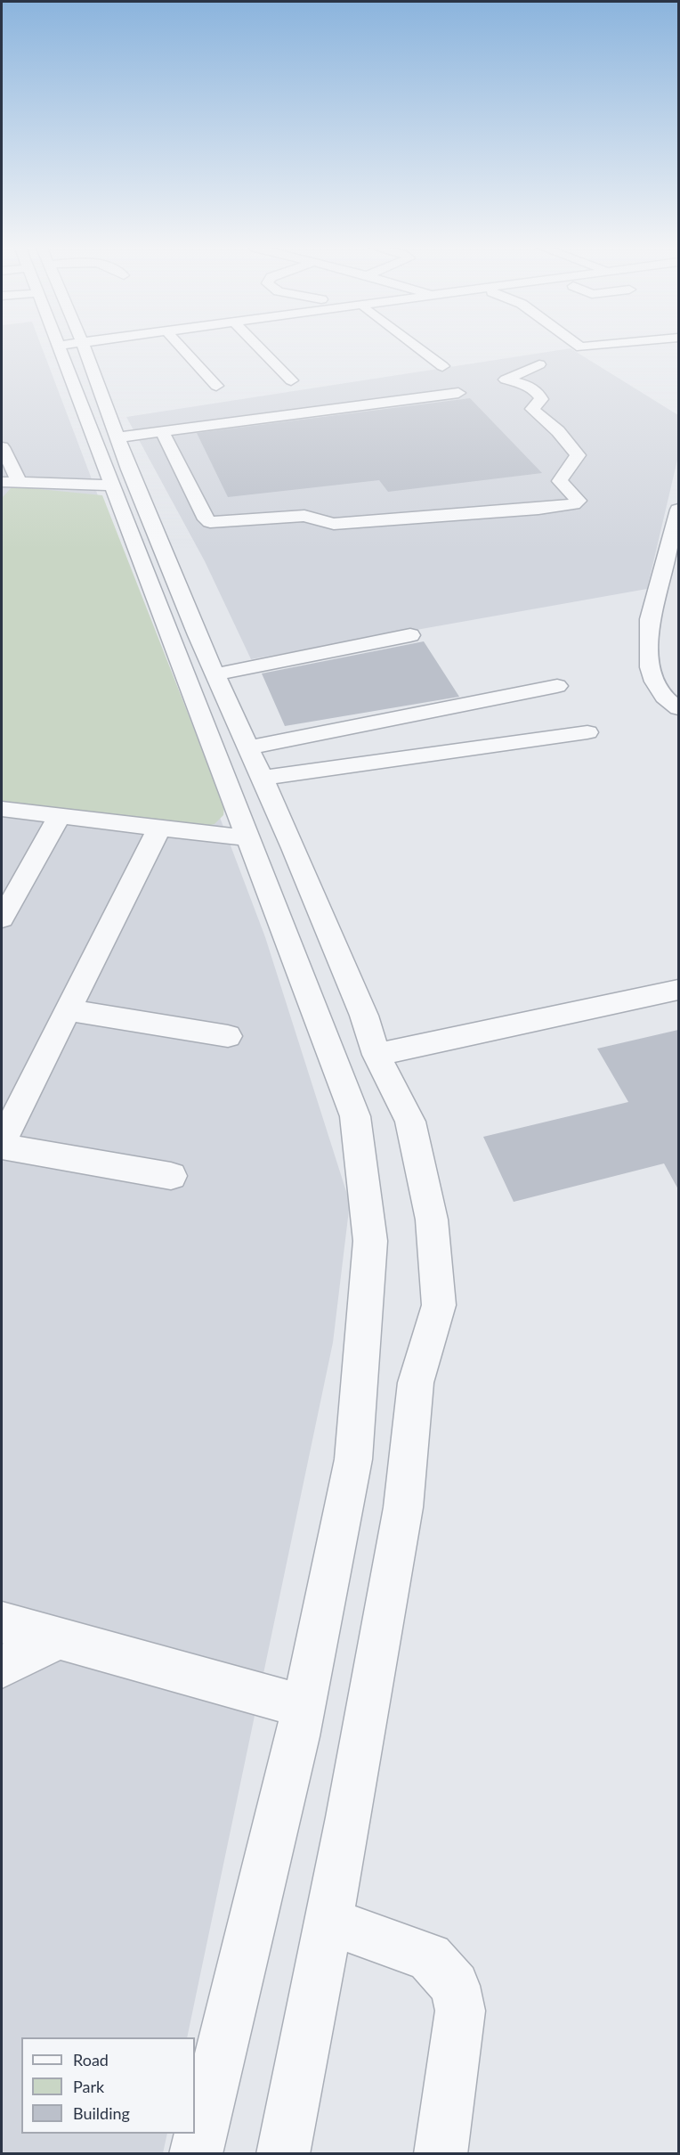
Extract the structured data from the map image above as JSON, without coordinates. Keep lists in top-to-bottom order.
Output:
{
  "legend": ["Road", "Park", "Building"]
}
